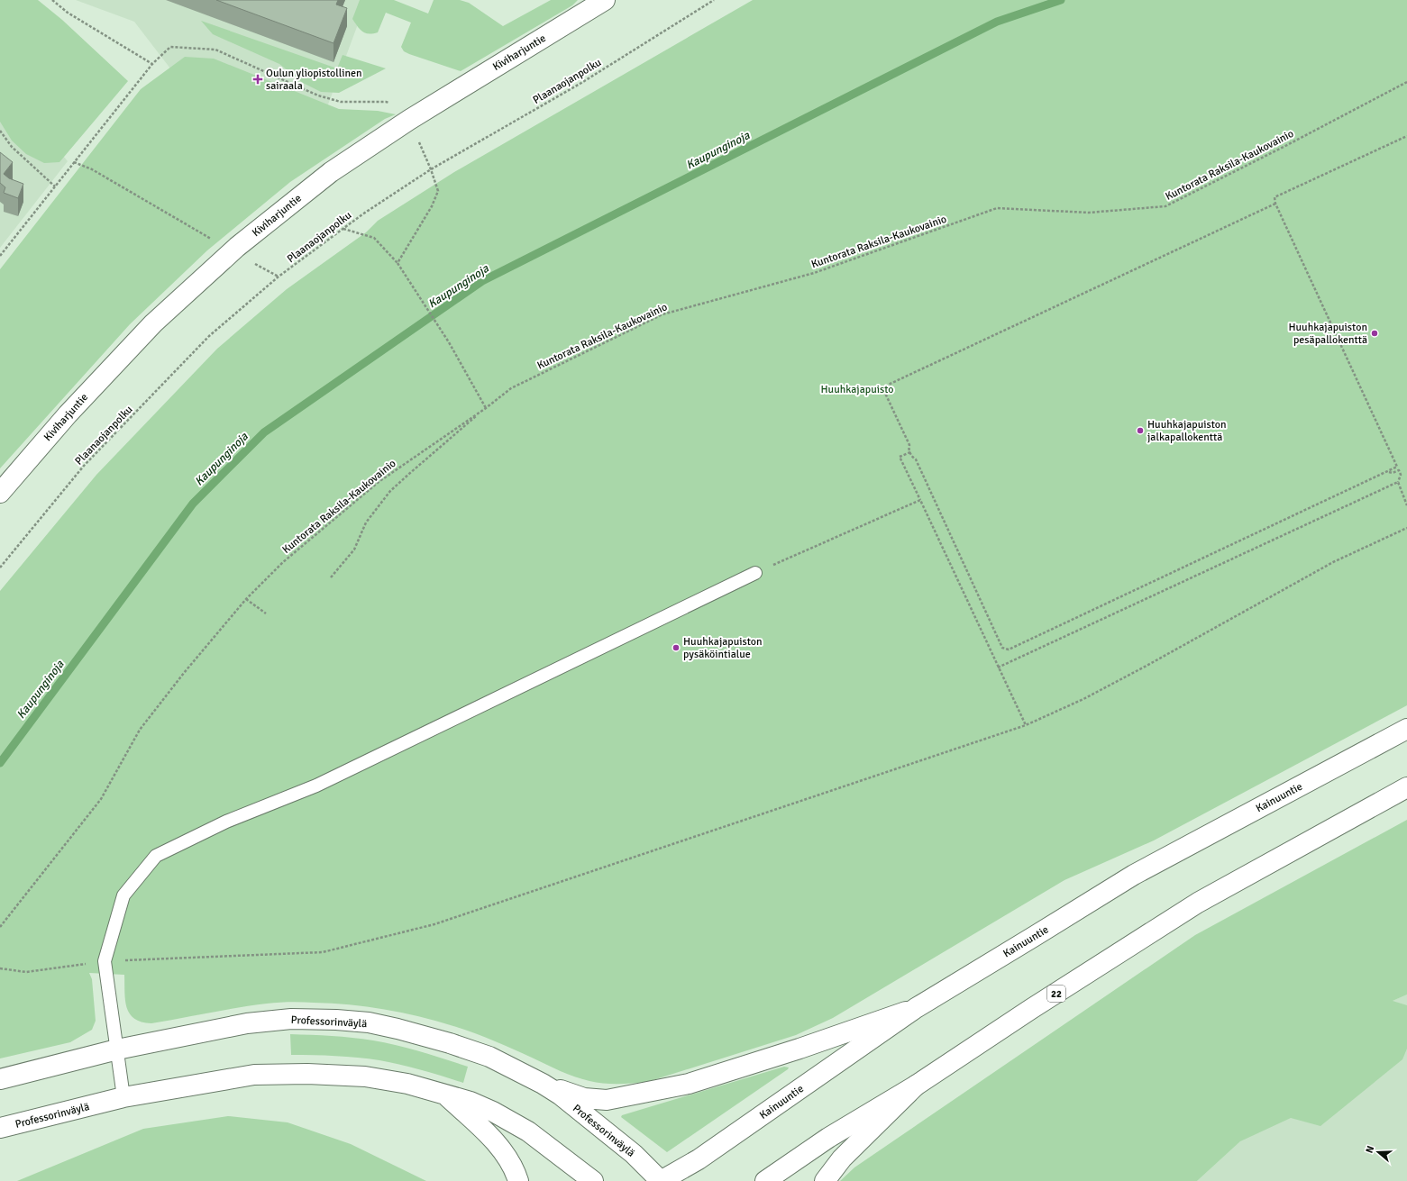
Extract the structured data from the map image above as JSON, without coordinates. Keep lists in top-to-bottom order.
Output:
{
  "streets": {
    "main road": [
      "Kiviharjuntie",
      "Kainuuntie",
      "22",
      "Professorinväylä"
    ],
    "path": ["Plaanaojanpolku", "Kuntorata Raksila-Kaukovainio"]
  },
  "crossings": [
    ["Kainuuntie", "Professorinväylä"]
  ],
  "water": ["Kaupunginoja"],
  "parks": ["Huuhkajapuisto"],
  "places": {
    "health": ["Oulun yliopistollinen sairaala"],
    "other": ["Huuhkajapuiston pesäpallokenttä", "Huuhkajapuiston jalkapallokenttä", "Huuhkajapuiston pysäköintialue"]
  },
  "north": "left"
}
